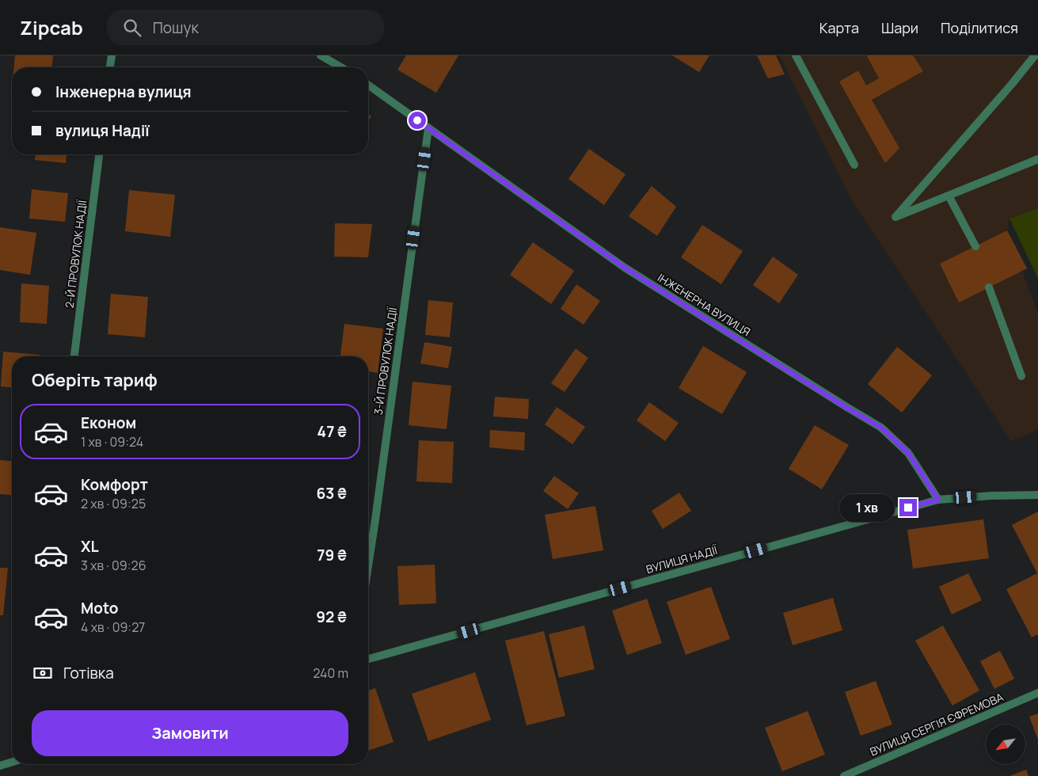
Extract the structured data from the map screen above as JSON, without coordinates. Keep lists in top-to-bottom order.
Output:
{
  "streets": {
    "street": [
      "2-Й ПРОВУЛОК НАДІЇ",
      "ІНЖЕНЕРНА ВУЛИЦЯ",
      "3-Й ПРОВУЛОК НАДІЇ",
      "ВУЛИЦЯ НАДІЇ",
      "ВУЛИЦЯ СЕРГІЯ ЄФРЕМОВА"
    ]
  },
  "crossings": [
    ["ІНЖЕНЕРНА ВУЛИЦЯ", "3-Й ПРОВУЛОК НАДІЇ"],
    ["ІНЖЕНЕРНА ВУЛИЦЯ", "ВУЛИЦЯ НАДІЇ"]
  ],
  "north": "bottom left",
  "page": {
    "header": "Zipcab",
    "search": "Пошук",
    "nav": ["Карта", "Шари", "Поділитися"],
    "banner": ["Інженерна вулиця", "вулиця Надії"],
    "heading": "Оберіть тариф",
    "list": [
      {
        "name": "Економ",
        "note": "1 хв · 09:24",
        "value": "47 ₴"
      },
      {
        "name": "Комфорт",
        "note": "2 хв · 09:25",
        "value": "63 ₴"
      },
      {
        "name": "XL",
        "note": "3 хв · 09:26",
        "value": "79 ₴"
      },
      {
        "name": "Moto",
        "note": "4 хв · 09:27",
        "value": "92 ₴"
      }
    ],
    "bubble": "1 хв",
    "pay": ["Готівка", "240 m"],
    "buttons": "Замовити"
  }
}
